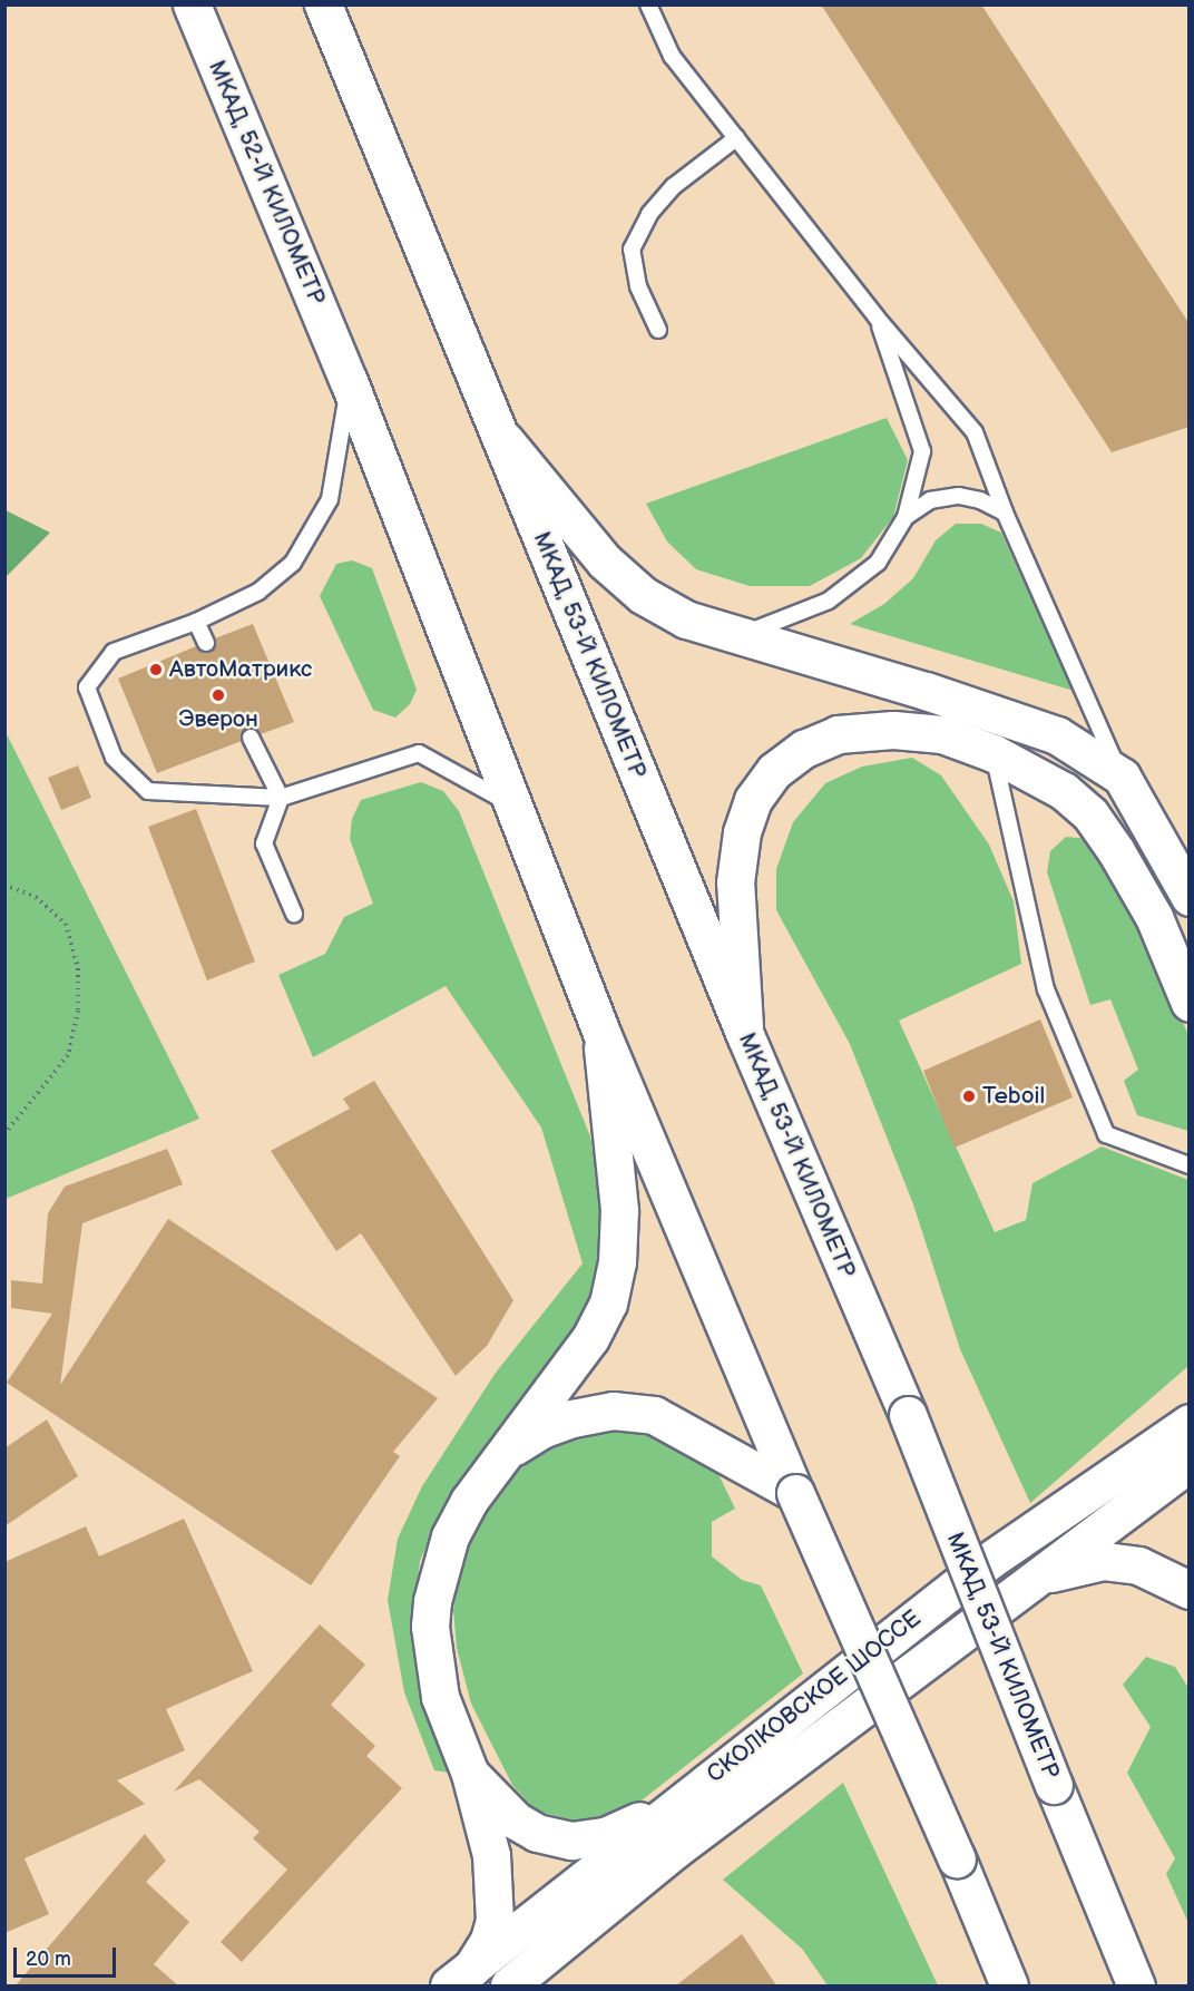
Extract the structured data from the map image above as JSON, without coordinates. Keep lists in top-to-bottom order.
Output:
{
  "streets": {
    "main road": ["МКАД, 52-Й КИЛОМЕТР", "МКАД, 53-Й КИЛОМЕТР", "СКОЛКОВСКОЕ ШОССЕ"]
  },
  "places": ["АвтоМатрикс", "Эверон", "Teboil"],
  "scale_bar": "20 m"
}
